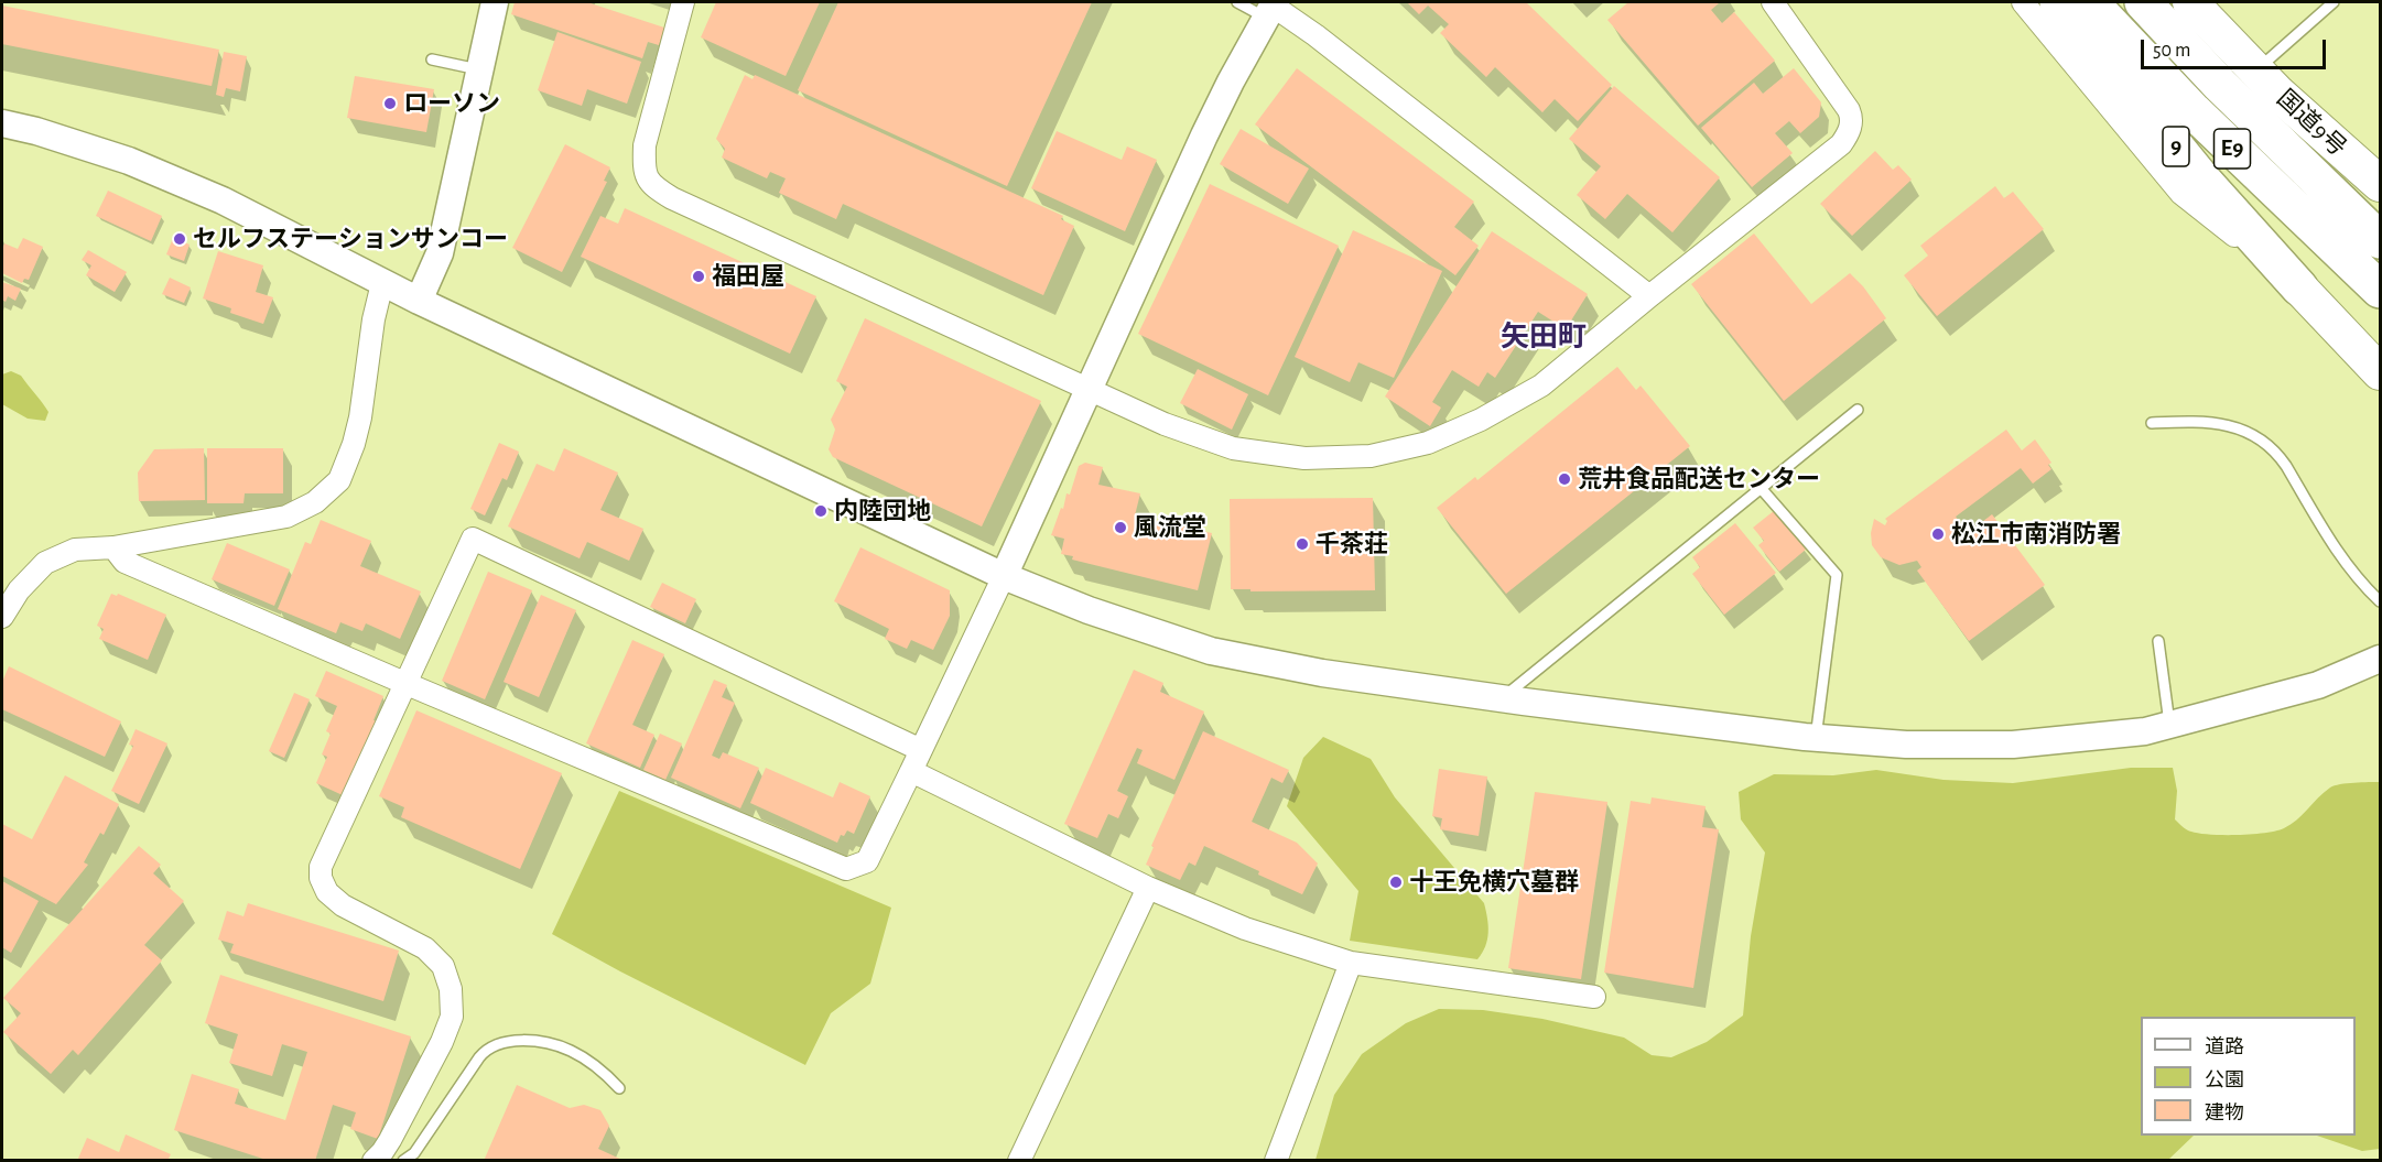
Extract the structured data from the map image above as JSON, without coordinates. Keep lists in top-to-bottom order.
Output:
{
  "streets": {
    "highway": ["国道9号", "9", "E9"]
  },
  "districts": ["矢田町"],
  "places": [
    "ローソン",
    "セルフステーションサンコー",
    "福田屋",
    "荒井食品配送センター",
    "内陸団地",
    "風流堂",
    "松江市南消防署",
    "千茶荘",
    "十王免横穴墓群"
  ],
  "legend": ["道路", "公園", "建物"],
  "scale_bar": "50 m"
}
